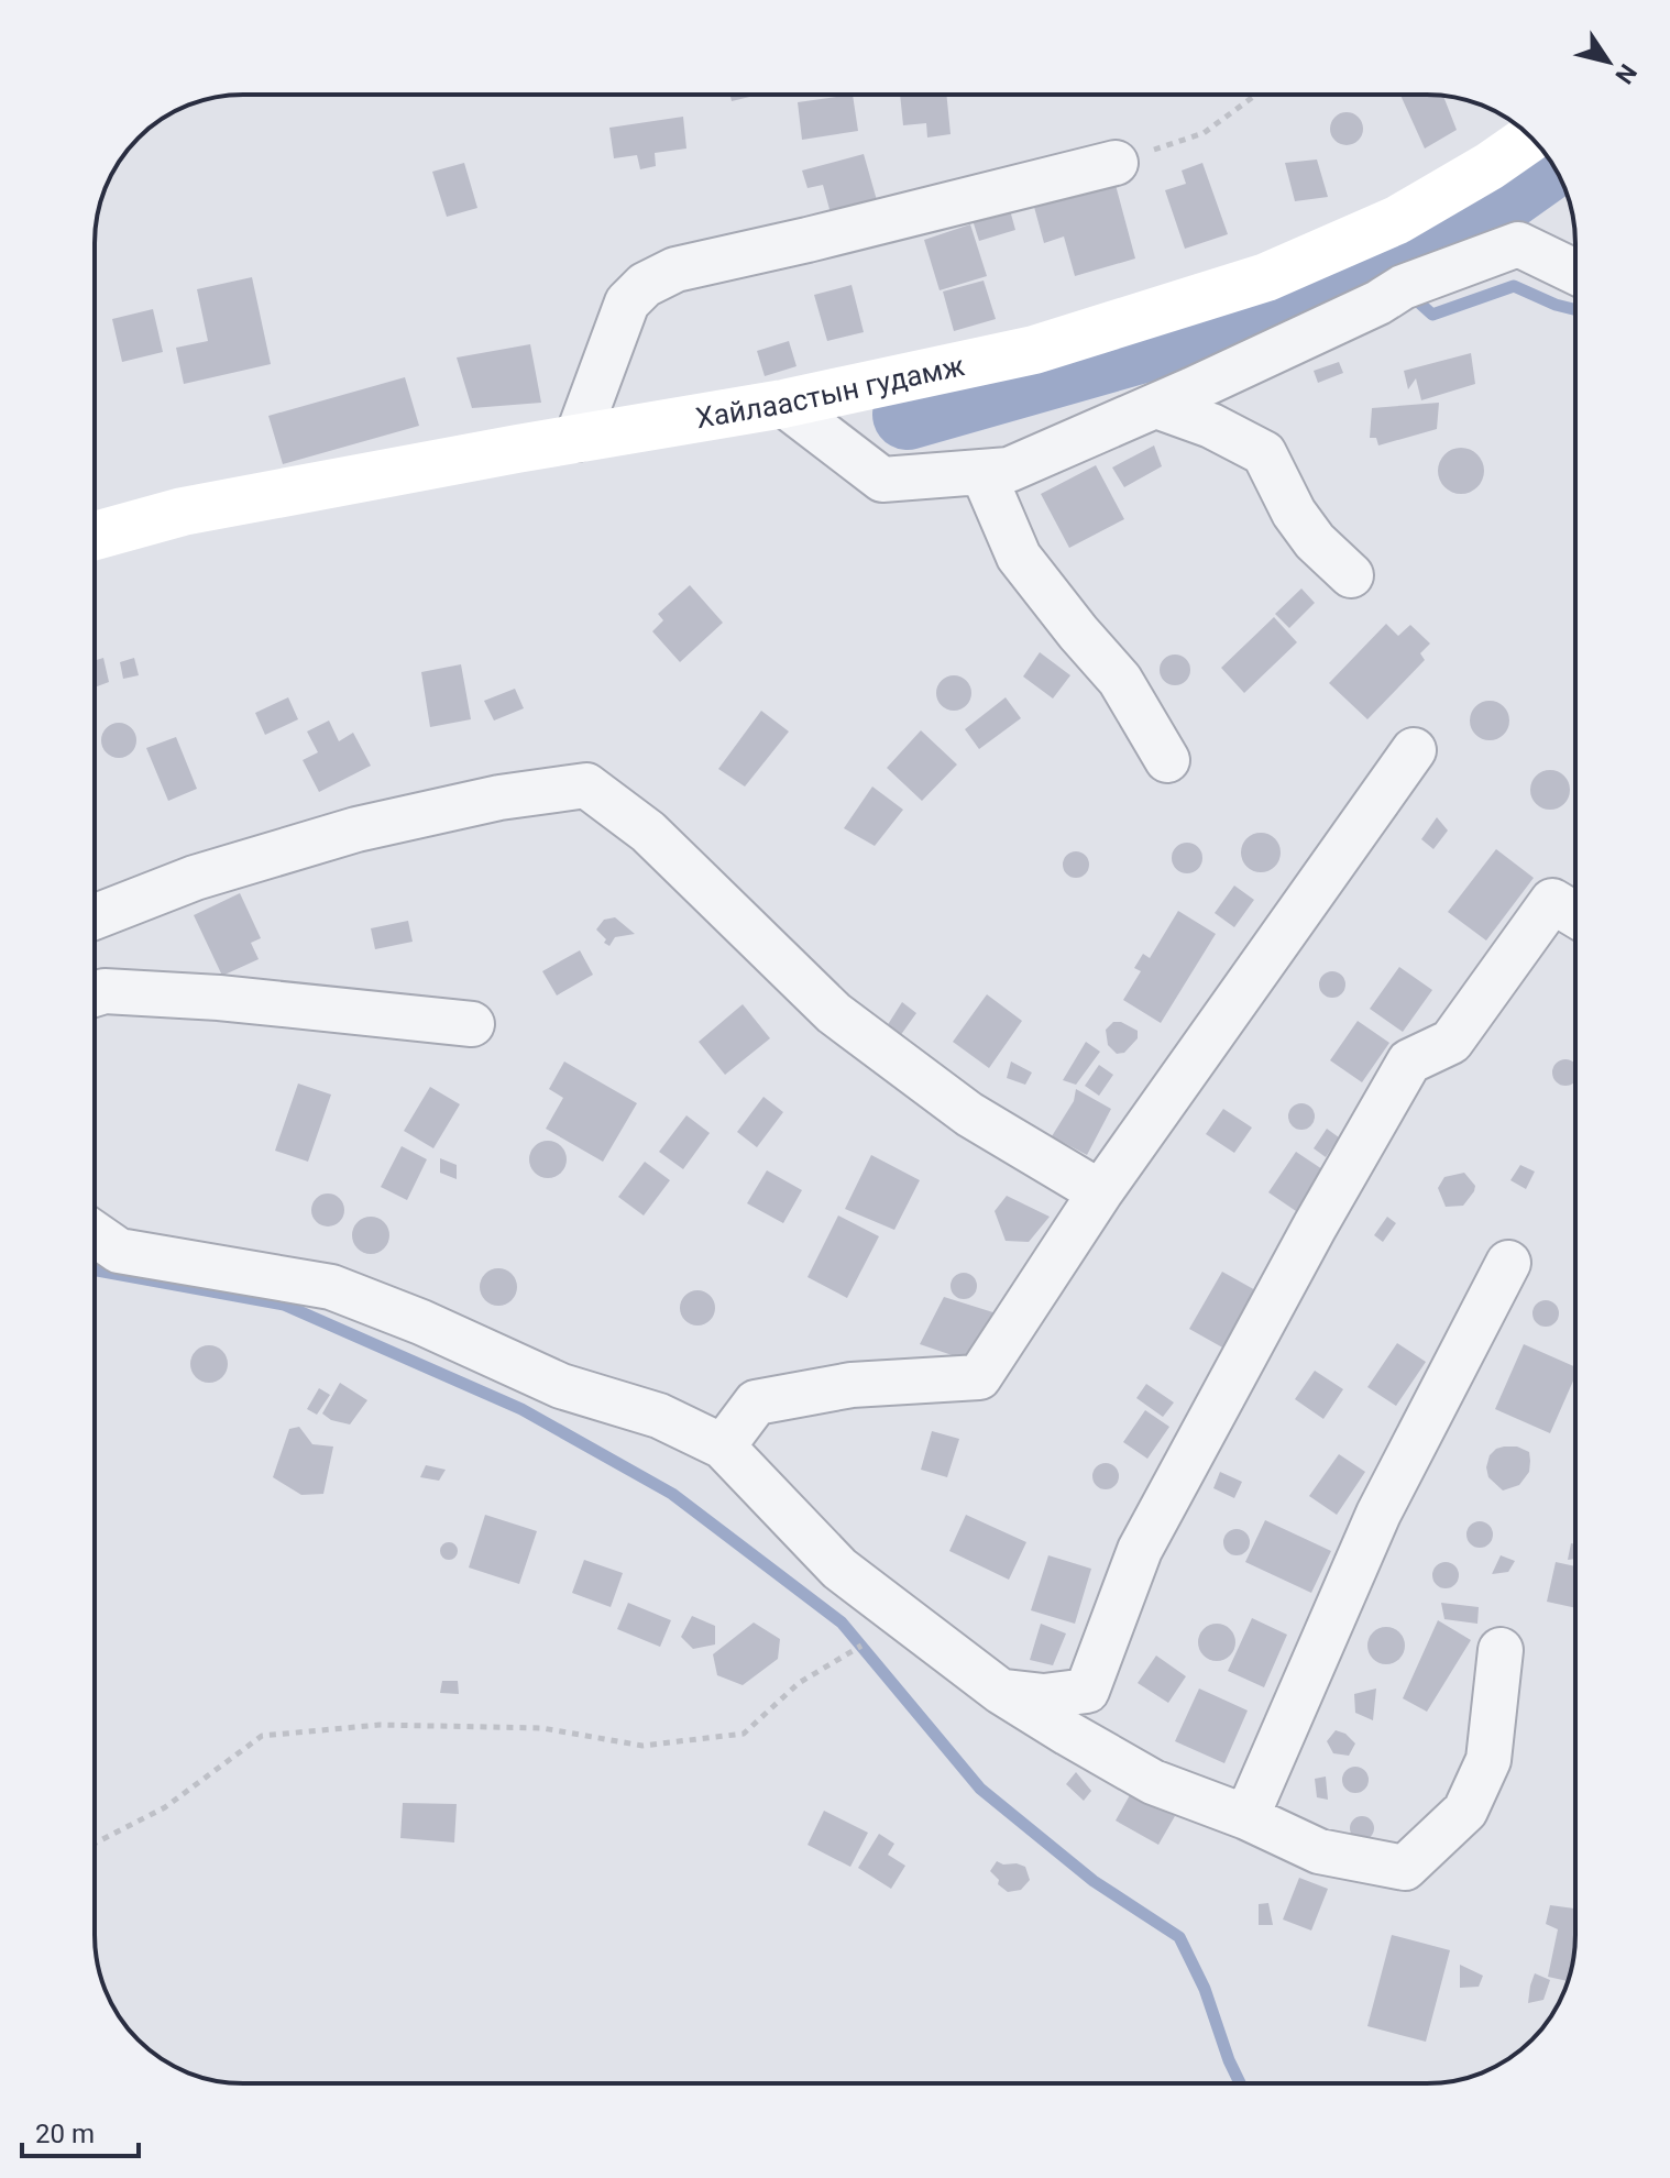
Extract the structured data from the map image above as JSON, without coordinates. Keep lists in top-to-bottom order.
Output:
{
  "streets": {
    "main road": ["Хайлаастын гудамж"]
  },
  "scale_bar": "20 m",
  "north": "bottom right"
}
